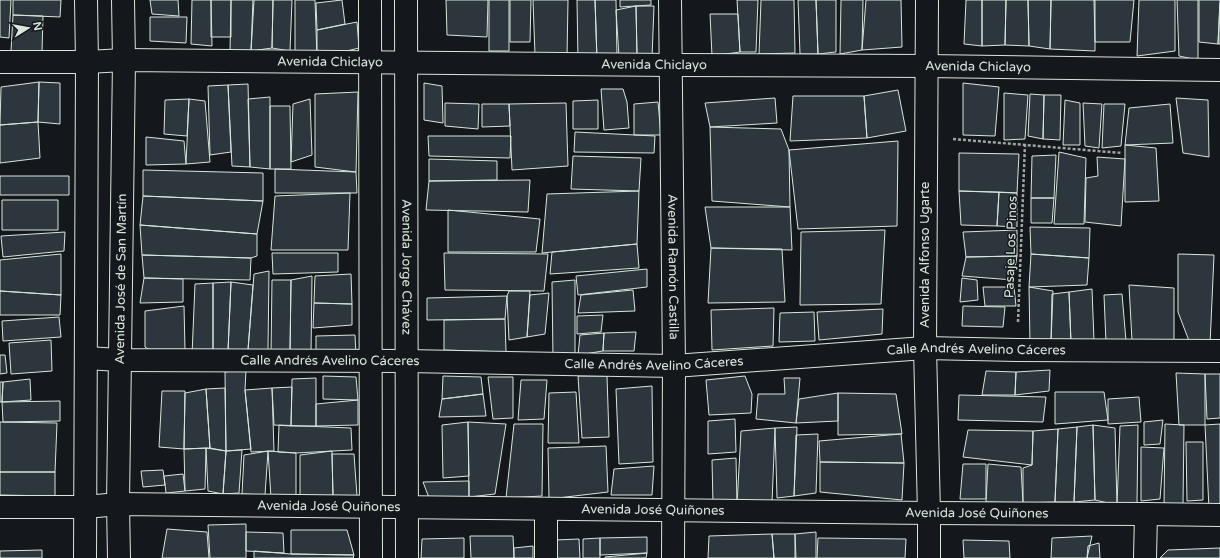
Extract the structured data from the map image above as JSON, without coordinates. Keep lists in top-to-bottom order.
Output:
{
  "streets": {
    "street": [
      "Avenida Chiclayo",
      "Avenida Alfonso Ugarte",
      "Avenida Jorge Chávez",
      "Avenida Ramón Castilla",
      "Avenida José de San Martín",
      "Calle Andrés Avelino Cáceres",
      "Avenida José Quiñones"
    ],
    "path": ["Pasaje Los Pinos"]
  },
  "crossings": [
    ["Avenida Chiclayo", "Avenida Alfonso Ugarte"],
    ["Avenida Chiclayo", "Avenida Jorge Chávez"],
    ["Avenida Chiclayo", "Avenida Ramón Castilla"],
    ["Avenida Chiclayo", "Avenida José de San Martín"],
    ["Pasaje Los Pinos", "Calle Andrés Avelino Cáceres"],
    ["Avenida Alfonso Ugarte", "Calle Andrés Avelino Cáceres"],
    ["Avenida Alfonso Ugarte", "Avenida José Quiñones"],
    ["Avenida Jorge Chávez", "Calle Andrés Avelino Cáceres"],
    ["Avenida Jorge Chávez", "Avenida José Quiñones"],
    ["Avenida Ramón Castilla", "Calle Andrés Avelino Cáceres"],
    ["Avenida Ramón Castilla", "Avenida José Quiñones"],
    ["Avenida José de San Martín", "Calle Andrés Avelino Cáceres"],
    ["Avenida José de San Martín", "Avenida José Quiñones"]
  ],
  "north": "right"
}
